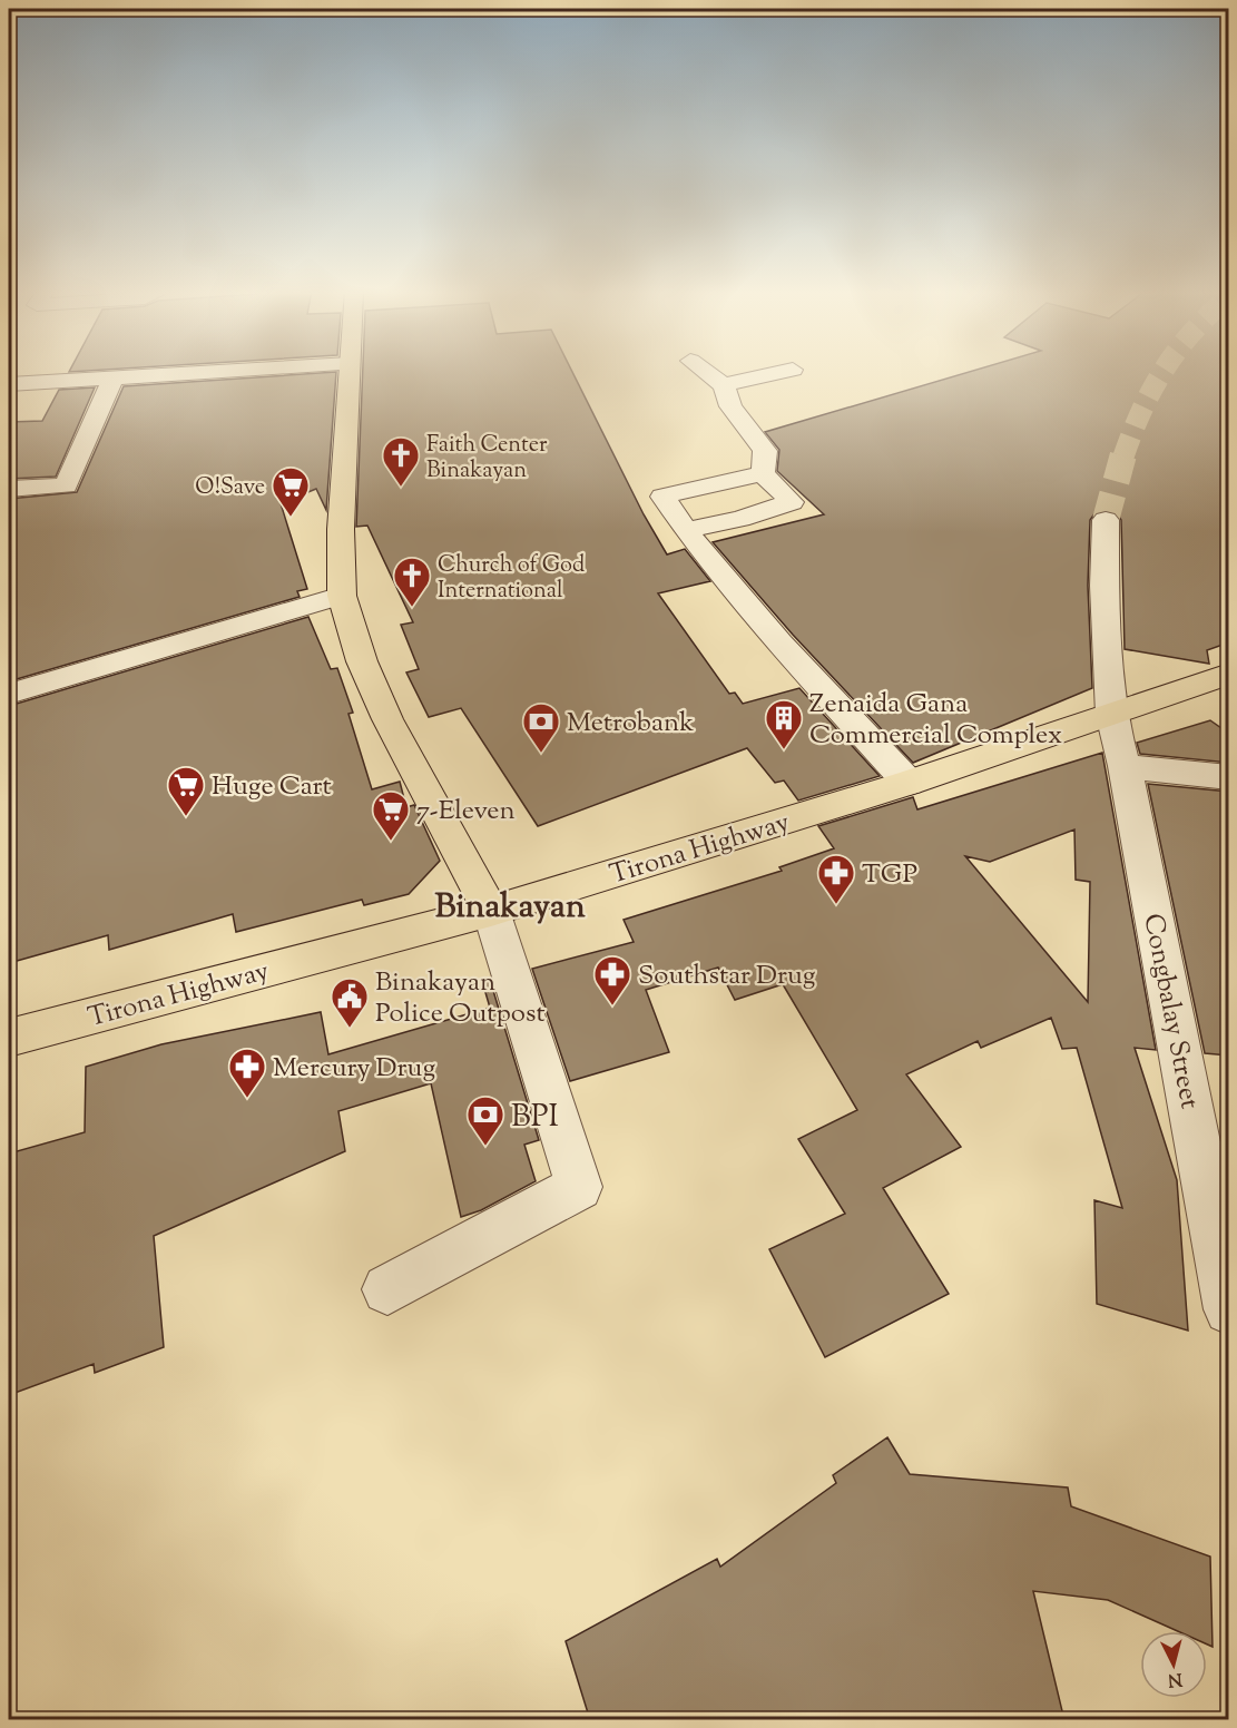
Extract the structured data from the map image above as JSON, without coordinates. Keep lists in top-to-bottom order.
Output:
{
  "streets": {
    "main road": ["Tirona Highway"],
    "street": ["Congbalay Street"]
  },
  "crossings": [
    ["Tirona Highway", "Congbalay Street"]
  ],
  "districts": ["Binakayan"],
  "places": {
    "church": ["Faith Center Binakayan", "Church of God International"],
    "supermarket": ["O!Save", "Huge Cart", "7-Eleven"],
    "building": ["Zenaida Gana Commercial Complex"],
    "bank": ["Metrobank", "BPI"],
    "pharmacy": ["TGP", "Southstar Drug", "Mercury Drug"],
    "public building": ["Binakayan Police Outpost"]
  },
  "north": "bottom"
}
